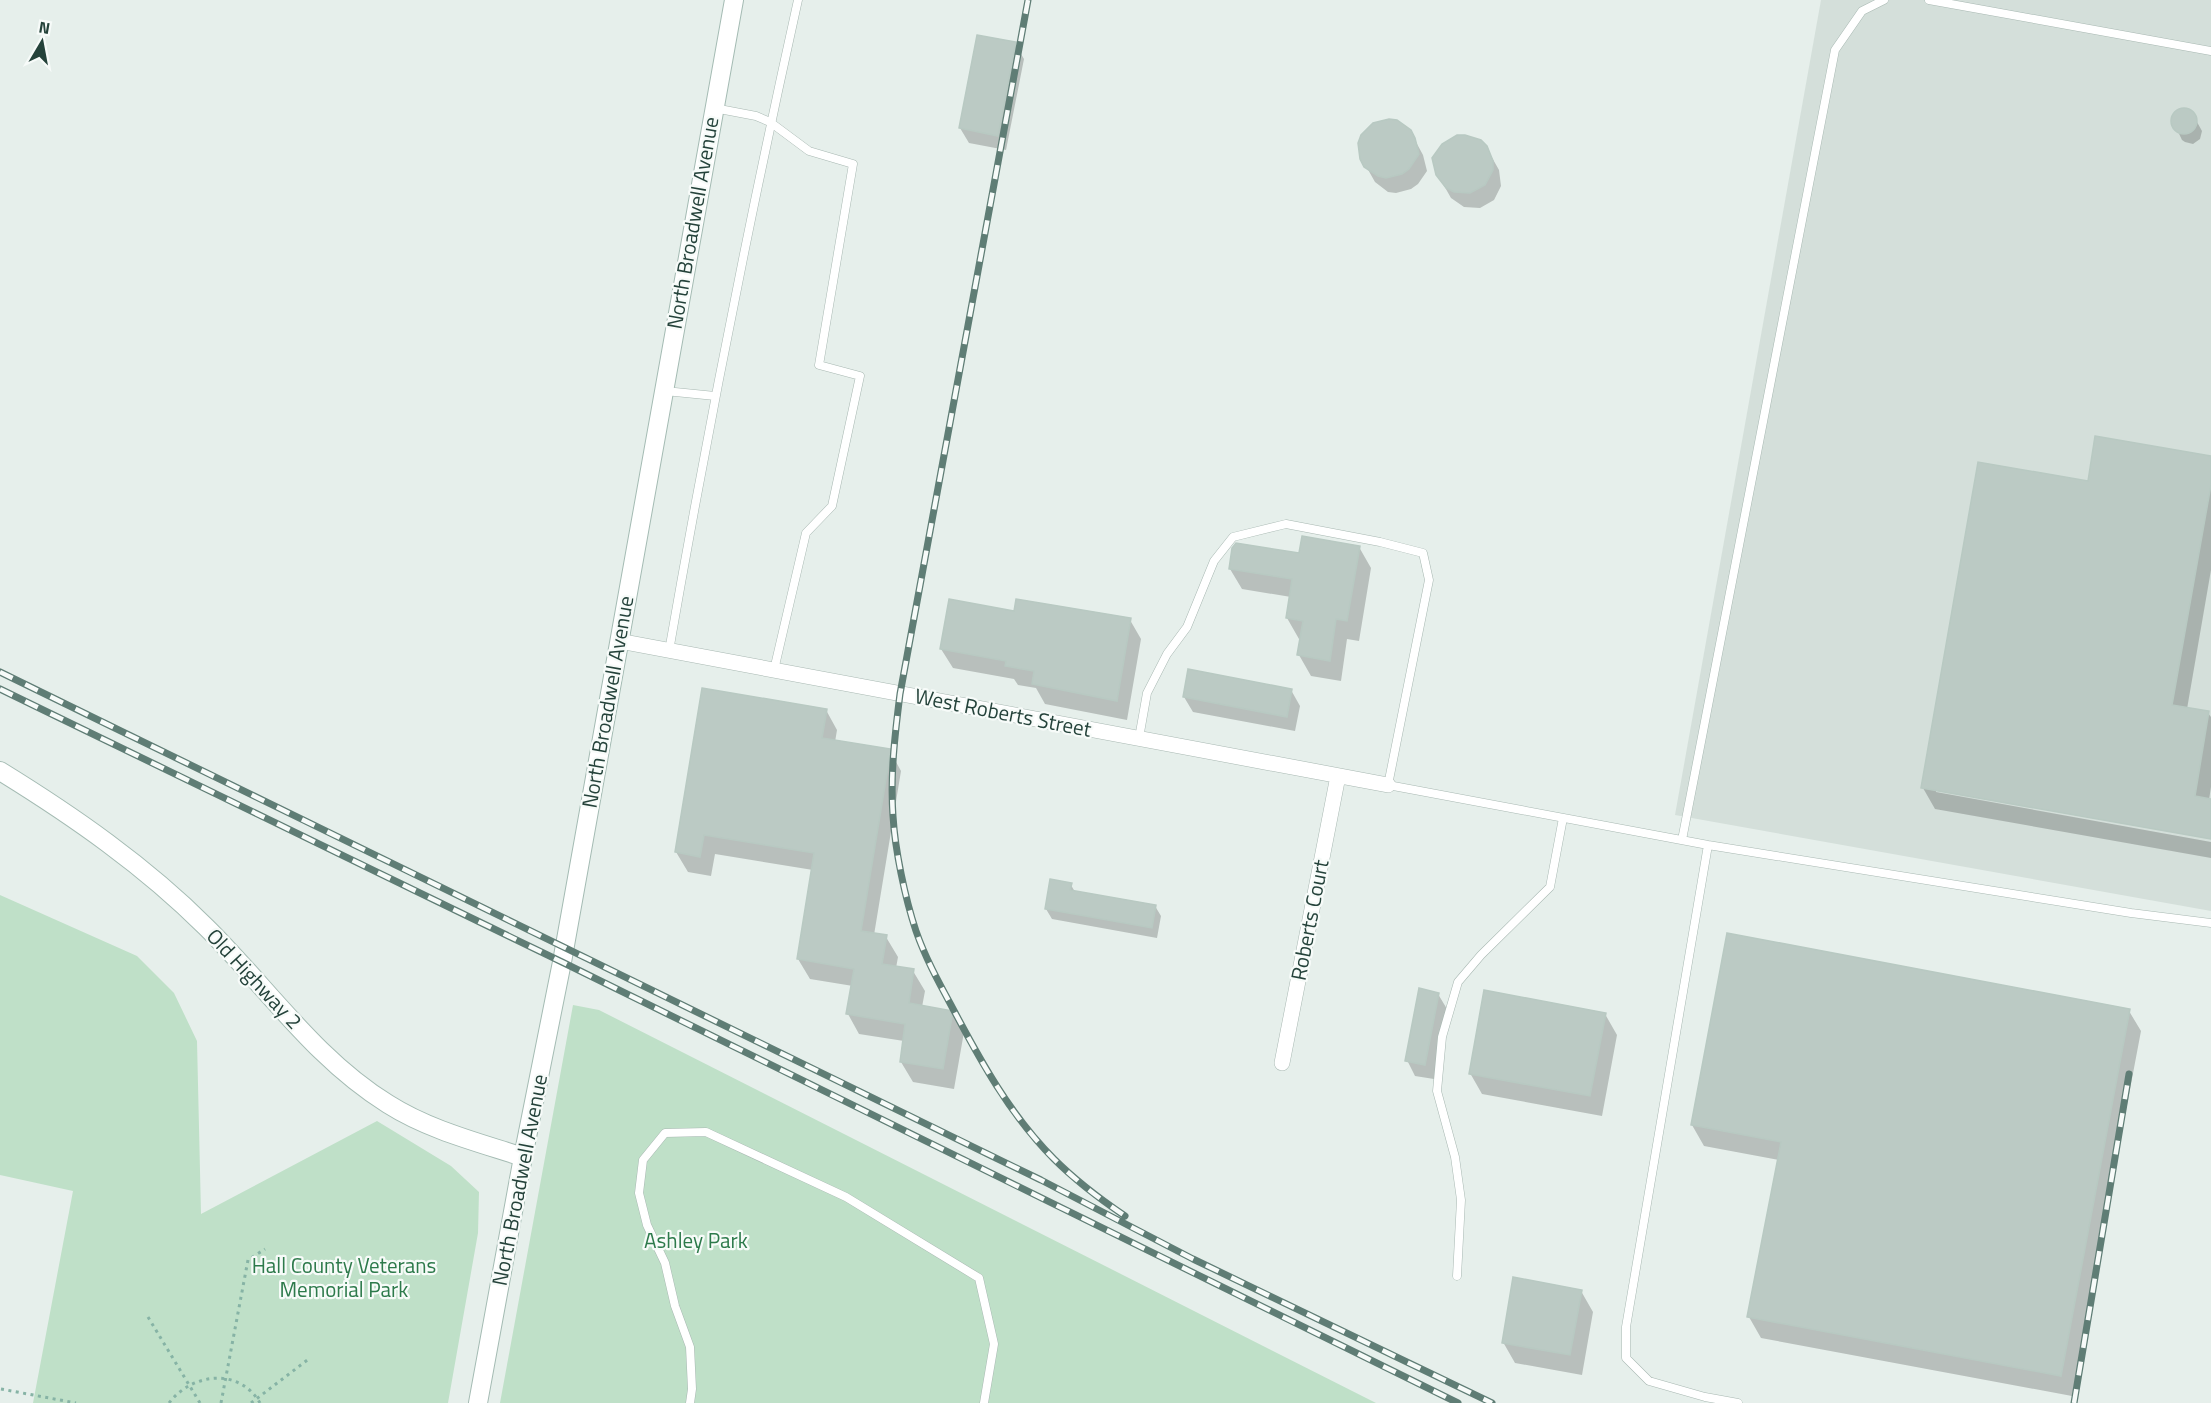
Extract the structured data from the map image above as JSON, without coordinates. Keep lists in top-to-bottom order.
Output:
{
  "streets": {
    "main road": ["North Broadwell Avenue", "Old Highway 2"],
    "street": ["West Roberts Street", "Roberts Court"]
  },
  "crossings": [
    ["North Broadwell Avenue", "West Roberts Street"],
    ["North Broadwell Avenue", "Old Highway 2"],
    ["West Roberts Street", "Roberts Court"]
  ],
  "parks": ["Ashley Park", "Hall County Veterans Memorial Park"],
  "north": "top"
}
